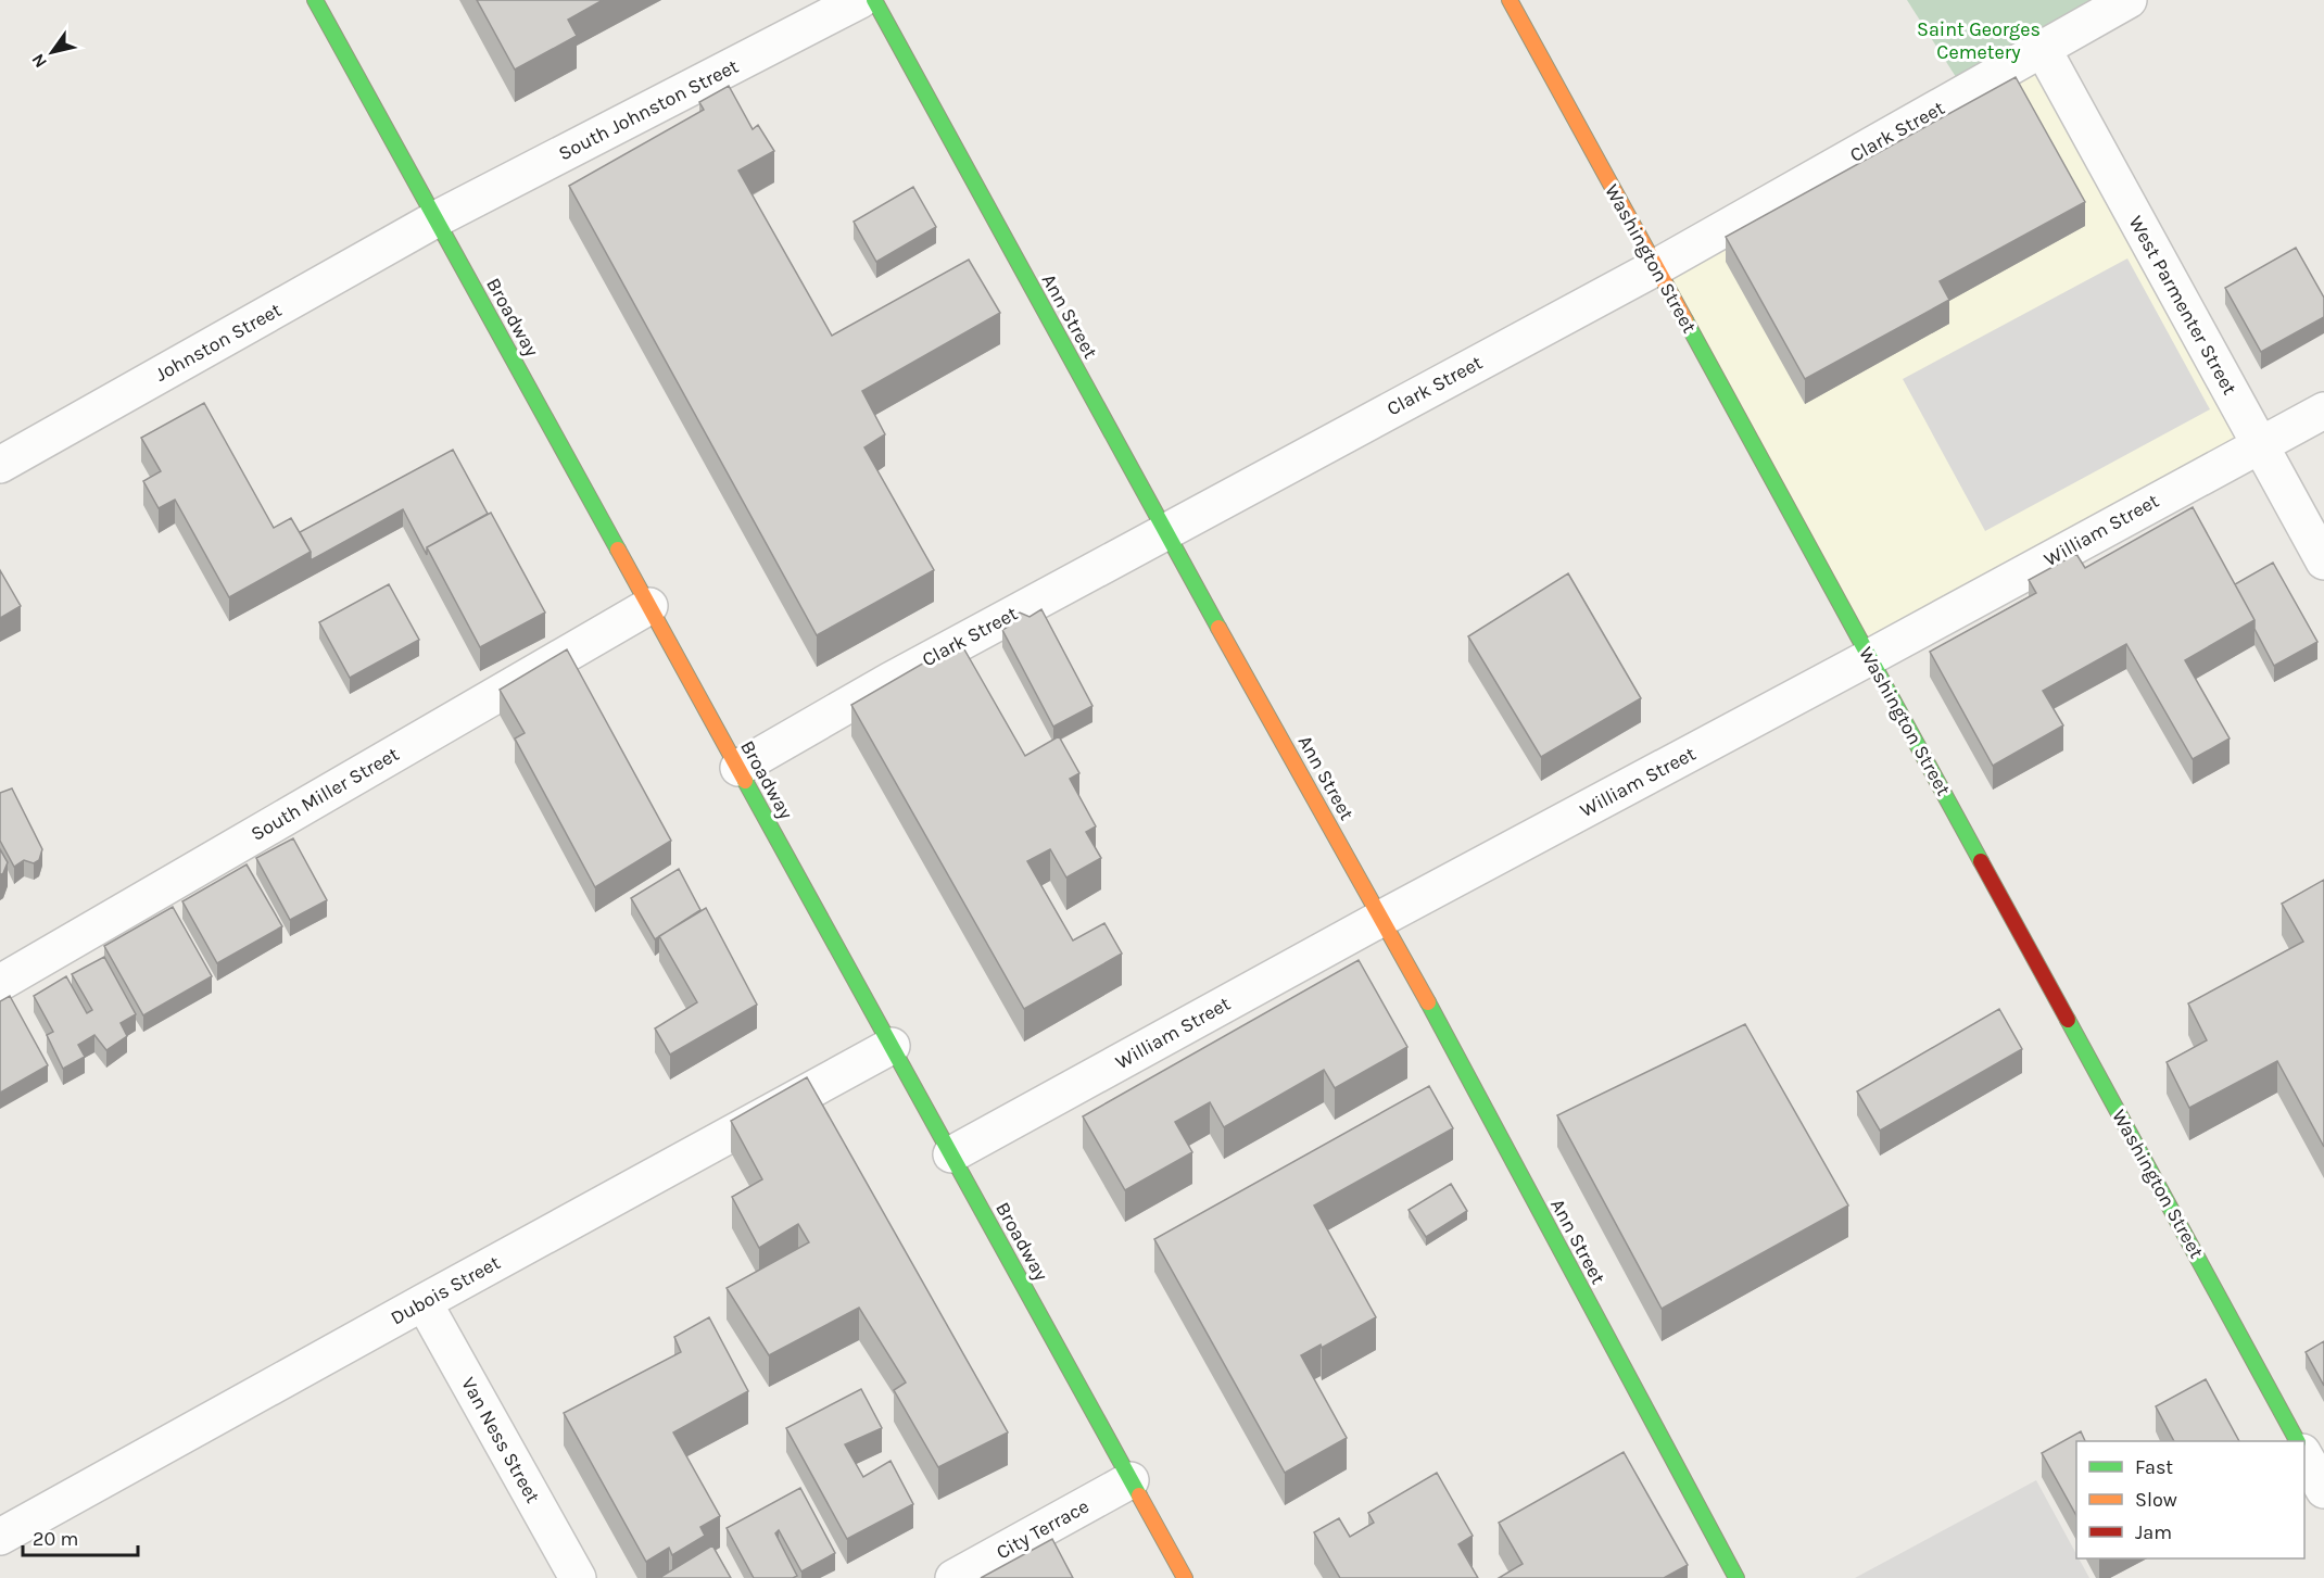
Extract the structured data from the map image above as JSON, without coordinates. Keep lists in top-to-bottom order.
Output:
{
  "streets": {
    "street": [
      "South Johnston Street",
      "Clark Street",
      "Washington Street",
      "West Parmenter Street",
      "Ann Street",
      "Broadway",
      "Johnston Street",
      "William Street",
      "South Miller Street",
      "Dubois Street",
      "Van Ness Street",
      "City Terrace"
    ]
  },
  "crossings": [
    ["South Johnston Street", "Broadway"],
    ["South Johnston Street", "Johnston Street"],
    ["Clark Street", "Washington Street"],
    ["Clark Street", "West Parmenter Street"],
    ["Clark Street", "Ann Street"],
    ["Clark Street", "Broadway"],
    ["Washington Street", "William Street"],
    ["West Parmenter Street", "William Street"],
    ["Ann Street", "William Street"],
    ["Broadway", "Johnston Street"],
    ["Broadway", "William Street"],
    ["Broadway", "South Miller Street"],
    ["Broadway", "Dubois Street"],
    ["Broadway", "City Terrace"],
    ["Dubois Street", "Van Ness Street"]
  ],
  "parks": ["Saint Georges Cemetery"],
  "legend": ["Fast", "Slow", "Jam"],
  "scale_bar": "20 m",
  "north": "bottom left"
}
